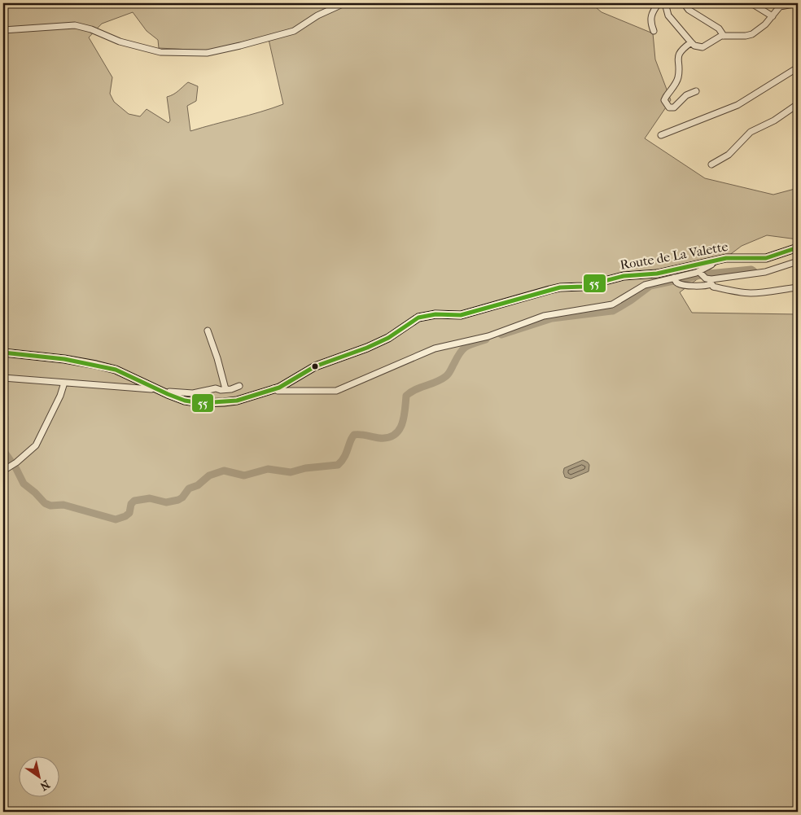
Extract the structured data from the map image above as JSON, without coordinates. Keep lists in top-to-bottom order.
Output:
{
  "streets": {
    "main road": ["Route de La Valette"]
  },
  "lines": ["transit line 55"],
  "north": "bottom right"
}
